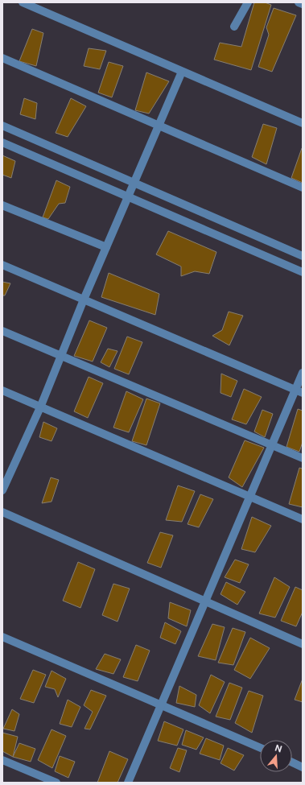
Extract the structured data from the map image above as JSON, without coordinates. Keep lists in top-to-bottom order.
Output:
{
  "north": "top"
}
